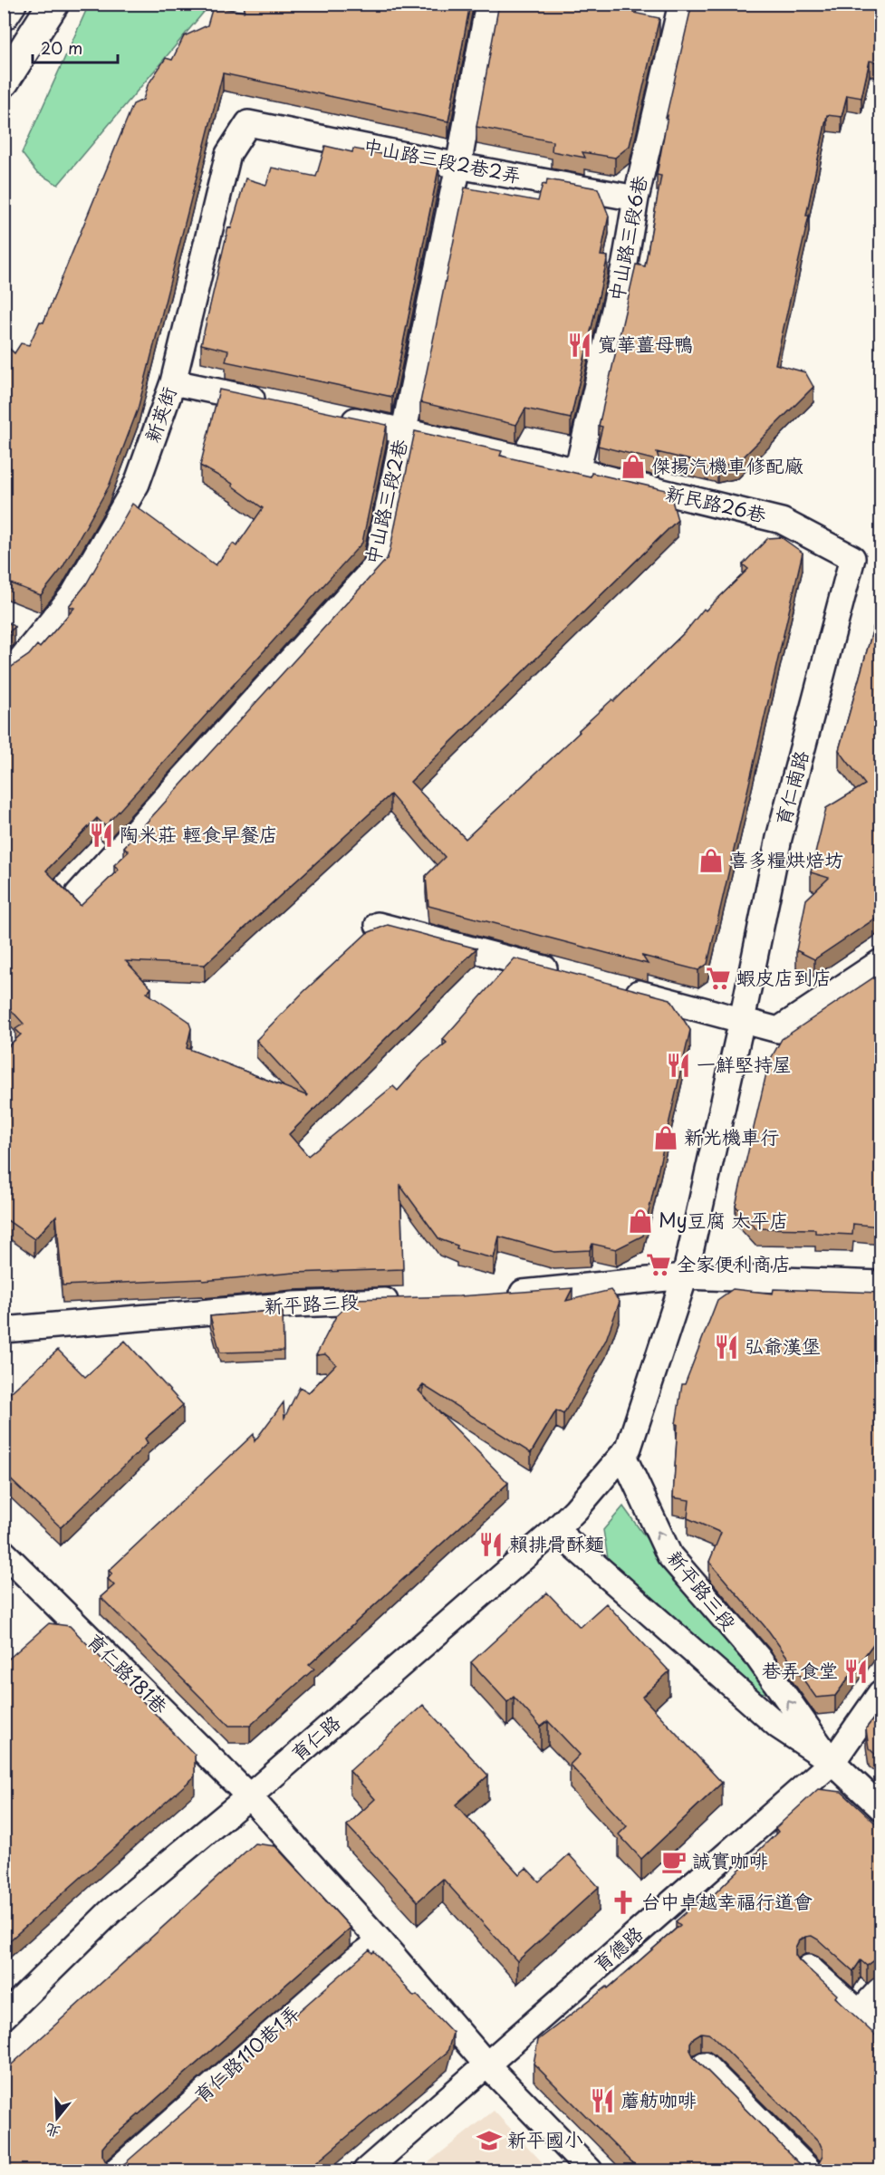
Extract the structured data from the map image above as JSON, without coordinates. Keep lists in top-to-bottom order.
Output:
{
  "streets": {
    "street": [
      "中山路三段2巷2弄",
      "中山路三段6巷",
      "新英街",
      "中山路三段2巷",
      "新民路26巷",
      "育仁南路",
      "新平路三段",
      "育仁路181巷",
      "育仁路",
      "育德路",
      "育仁路110巷1弄"
    ]
  },
  "crossings": [
    ["中山路三段2巷2弄", "中山路三段6巷"],
    ["中山路三段2巷2弄", "新英街"],
    ["中山路三段2巷2弄", "中山路三段2巷"],
    ["中山路三段6巷", "新民路26巷"],
    ["中山路三段2巷", "新民路26巷"],
    ["新民路26巷", "育仁南路"],
    ["新平路三段", "育仁路"],
    ["新平路三段", "育德路"],
    ["育仁路181巷", "育仁路"]
  ],
  "places": {
    "restaurant": [
      "寬華薑母鴨",
      "陶米莊 輕食早餐店",
      "一鮮堅持屋",
      "弘爺漢堡",
      "賴排骨酥麵",
      "巷弄食堂",
      "蘑舫咖啡"
    ],
    "shop": [
      "傑揚汽機車修配廠",
      "喜多糧烘焙坊",
      "新光機車行",
      "My豆腐 太平店"
    ],
    "supermarket": ["蝦皮店到店", "全家便利商店"],
    "cafe": ["誠實咖啡"],
    "church": ["台中卓越幸福行道會"],
    "school or university": ["新平國小"]
  },
  "scale_bar": "20 m",
  "north": "bottom"
}
